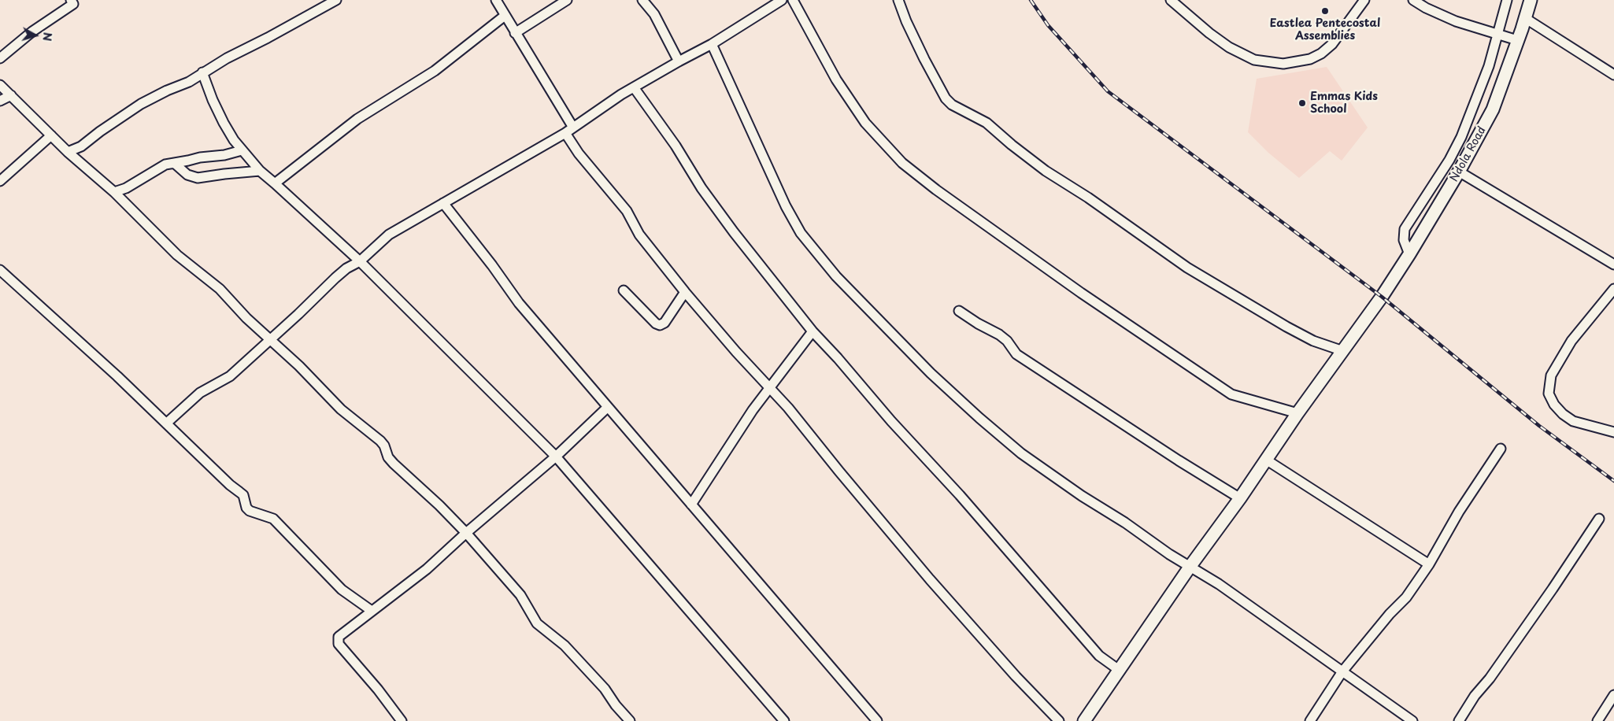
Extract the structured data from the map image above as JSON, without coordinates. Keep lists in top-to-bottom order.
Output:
{
  "streets": {
    "main road": ["Ndola Road"]
  },
  "places": ["Eastlea Pentecostal Assemblies", "Emmas Kids School"],
  "north": "right"
}
